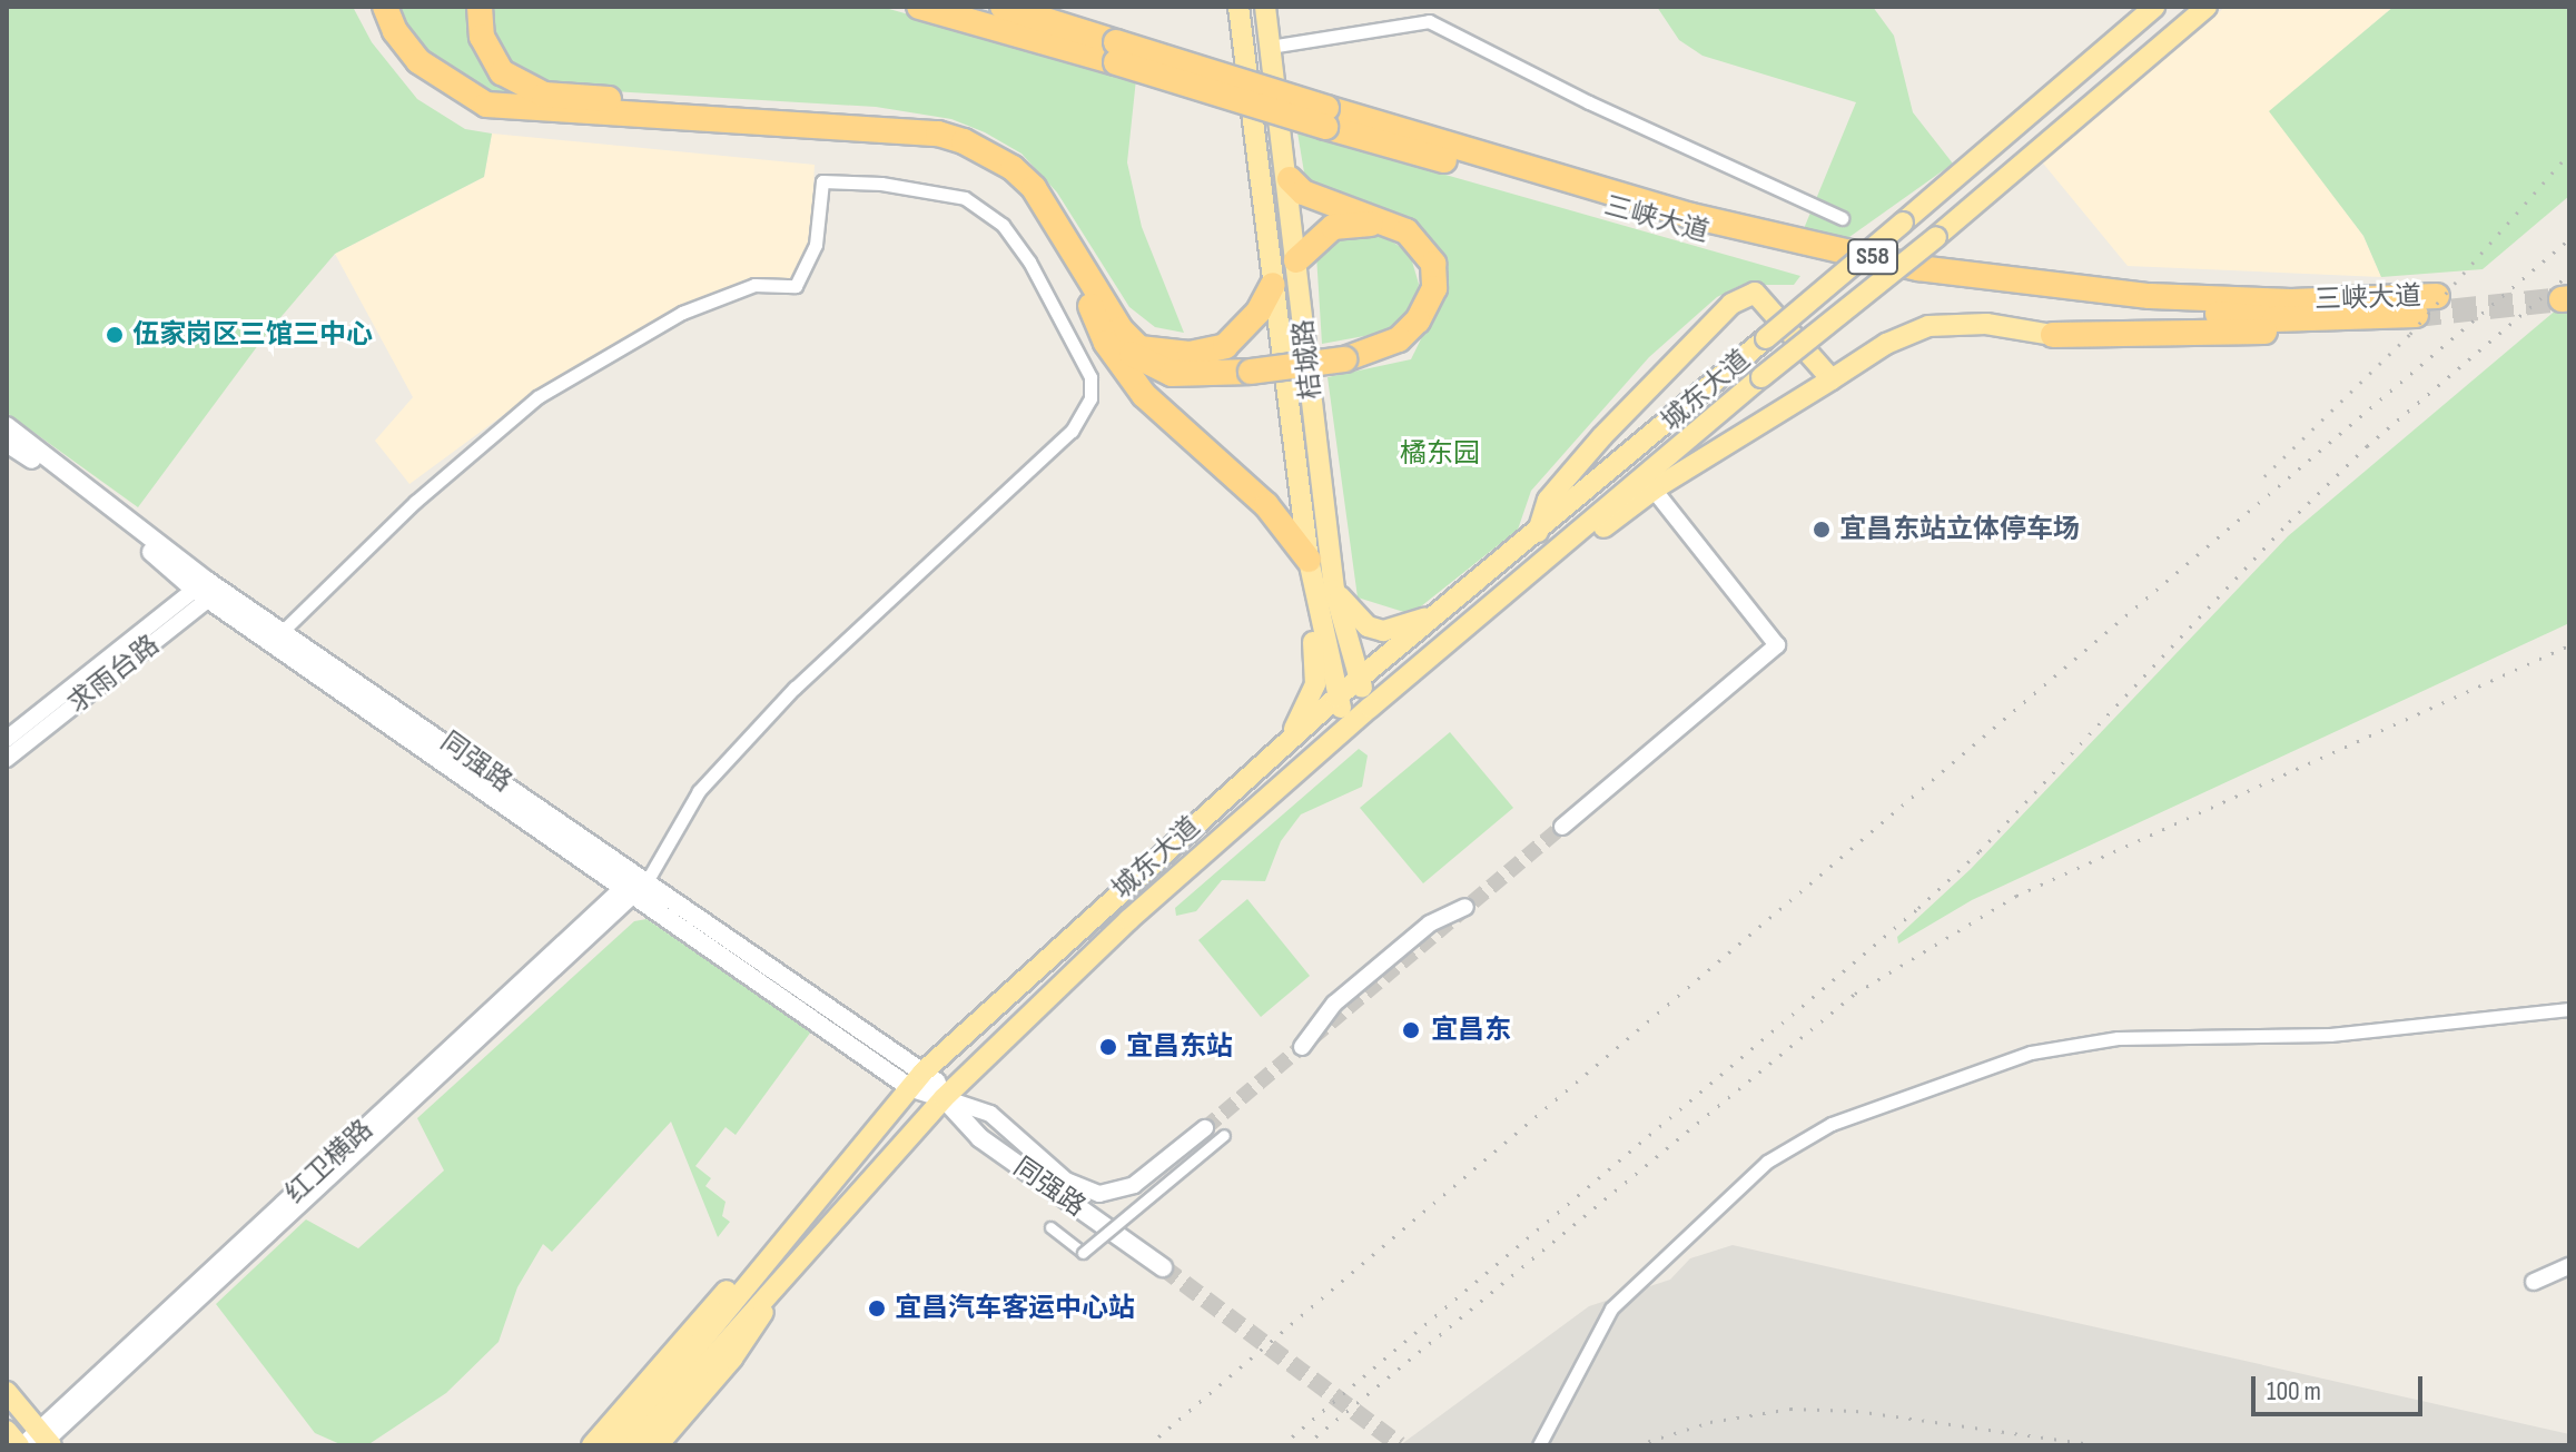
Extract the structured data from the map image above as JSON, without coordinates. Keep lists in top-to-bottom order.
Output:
{
  "streets": {
    "highway": ["三峡大道", "S58"],
    "main road": ["桔城路", "城东大道", "同强路"],
    "street": ["求雨台路", "红卫横路"]
  },
  "crossings": [
    ["桔城路", "城东大道"],
    ["城东大道", "同强路"],
    ["求雨台路", "同强路"],
    ["同强路", "红卫横路"]
  ],
  "parks": ["橘东园"],
  "places": [
    "伍家岗区三馆三中心",
    "宜昌东站立体停车场",
    "宜昌东",
    "宜昌东站",
    "宜昌汽车客运中心站"
  ],
  "scale_bar": "100 m"
}
